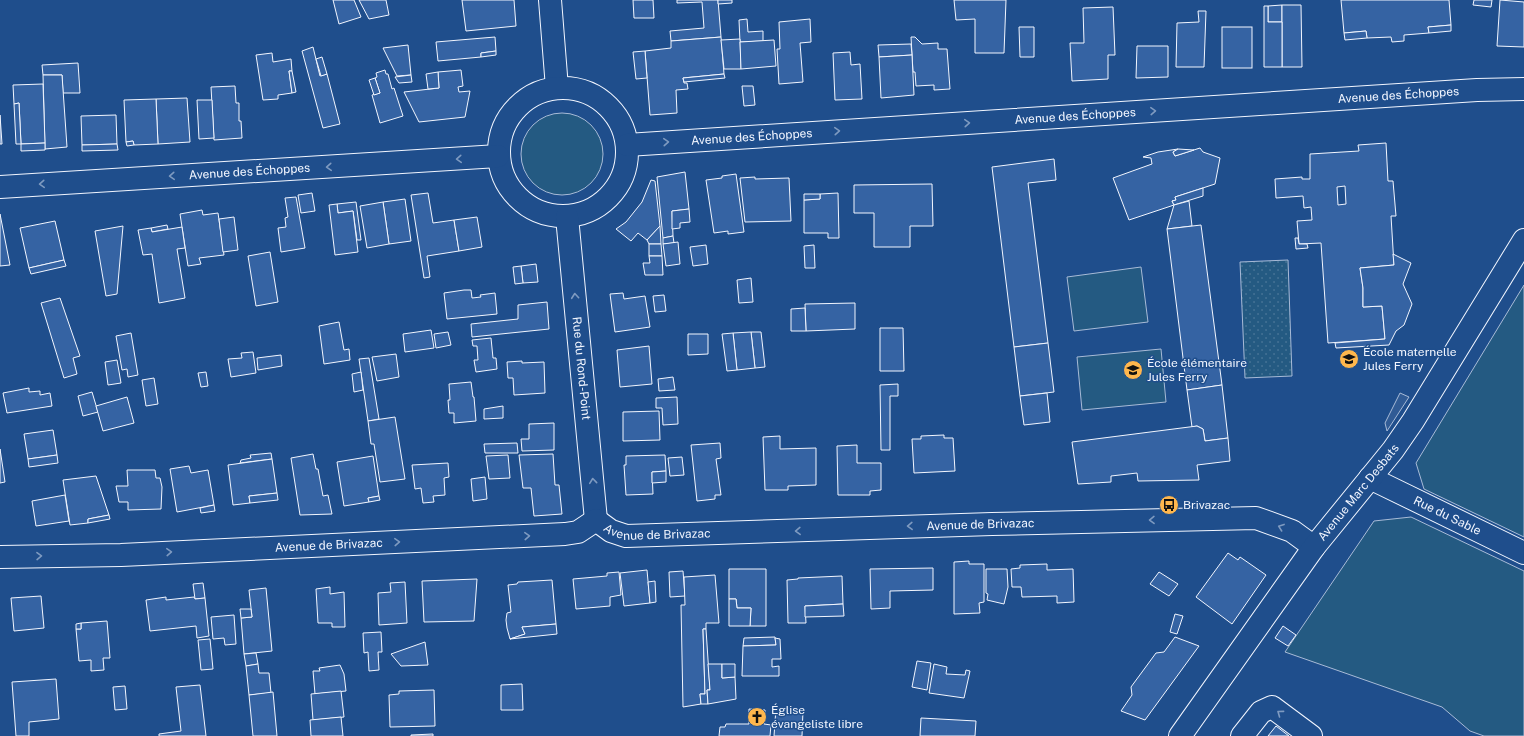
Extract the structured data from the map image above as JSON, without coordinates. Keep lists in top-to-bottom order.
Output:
{
  "streets": {
    "street": [
      "Avenue des Échoppes",
      "Rue du Rond-Point",
      "Avenue Marc Desbats",
      "Rue du Sable",
      "Avenue de Brivazac"
    ]
  },
  "crossings": [
    ["Avenue des Échoppes", "Rue du Rond-Point"],
    ["Rue du Rond-Point", "Avenue de Brivazac"],
    ["Avenue Marc Desbats", "Rue du Sable"],
    ["Avenue Marc Desbats", "Avenue de Brivazac"]
  ],
  "one_way": ["Rue du Rond-Point"],
  "places": {
    "school or university": ["École maternelle Jules Ferry", "École élémentaire Jules Ferry"],
    "bus stop": ["Brivazac"],
    "church": ["Église évangeliste libre"]
  }
}
